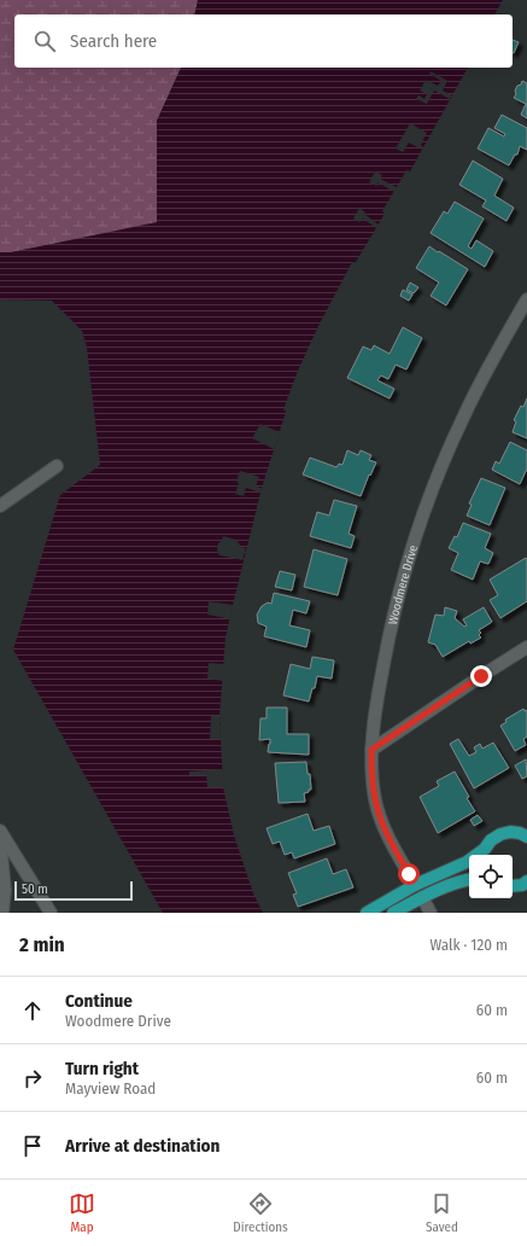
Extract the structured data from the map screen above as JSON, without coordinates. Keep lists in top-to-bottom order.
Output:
{
  "streets": {
    "street": ["Woodmere Drive"]
  },
  "scale_bar": "50 m",
  "page": {
    "search": "Search here",
    "scale": "50 m",
    "heading": ["2 min", "Walk · 120 m"],
    "list": [
      ["Continue", "Woodmere Drive", "60 m"],
      ["Turn right", "Mayview Road", "60 m"],
      "Arrive at destination"
    ],
    "nav": ["Map", "Directions", "Saved"]
  }
}
